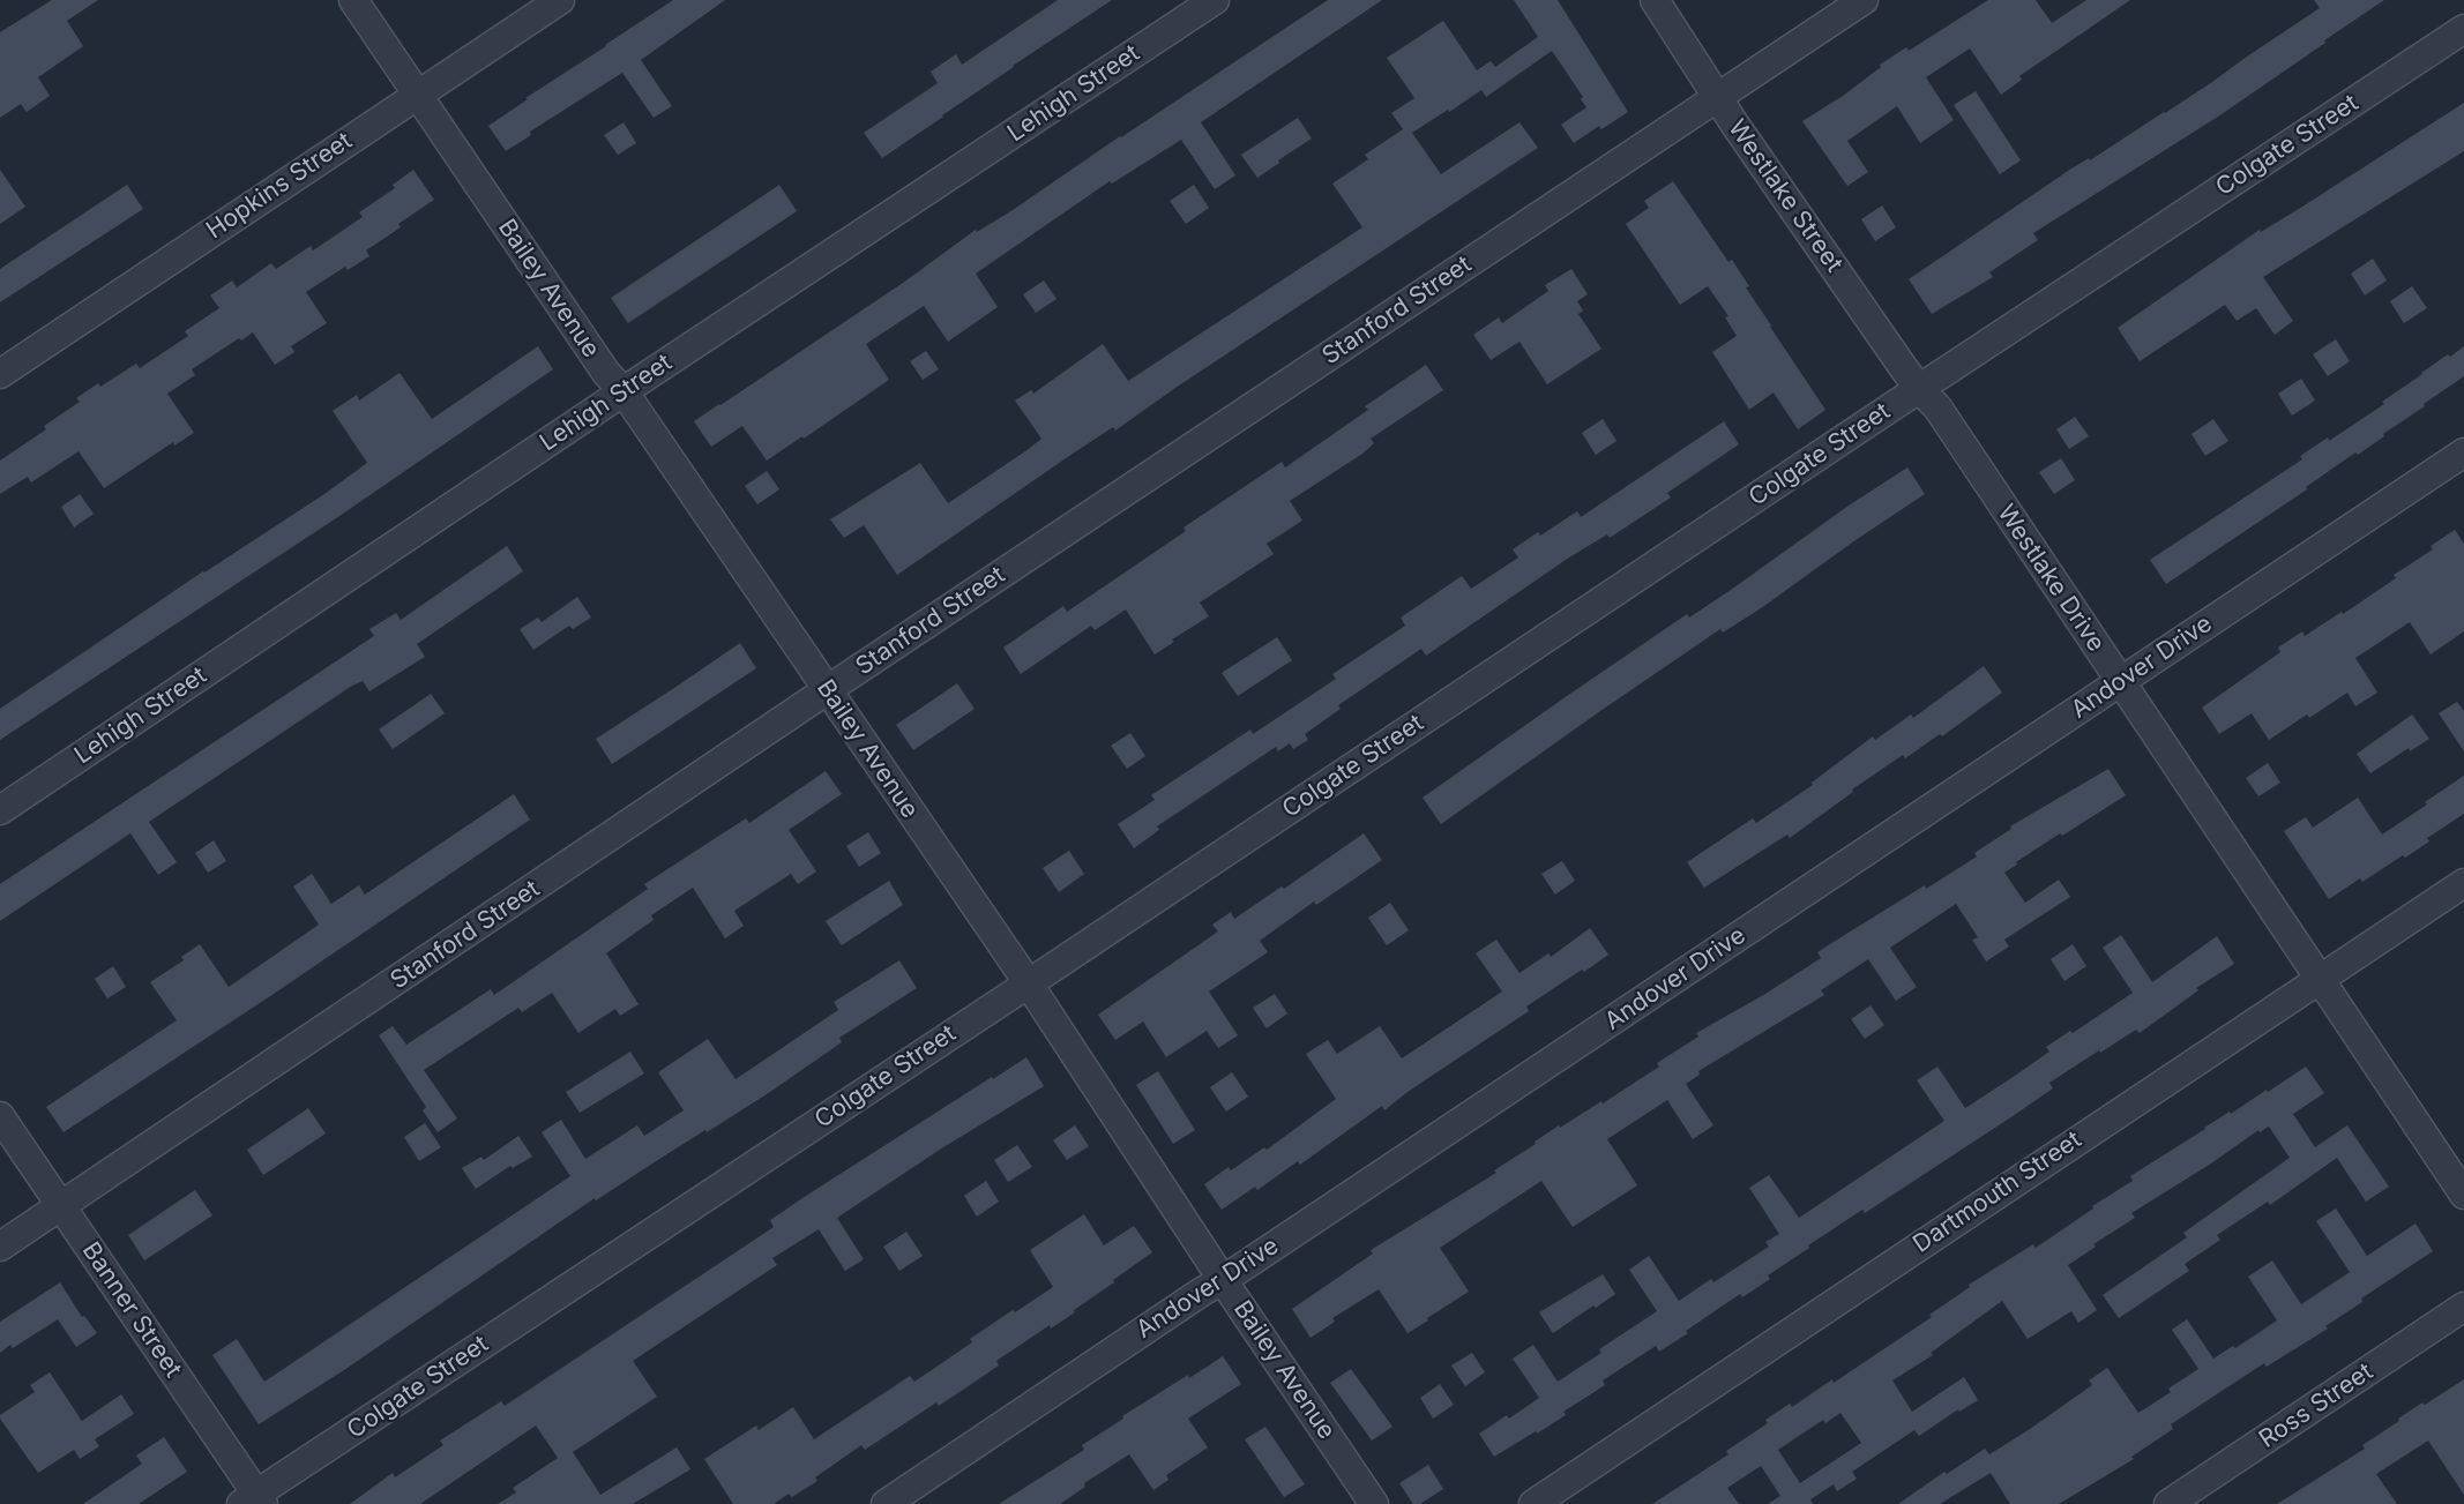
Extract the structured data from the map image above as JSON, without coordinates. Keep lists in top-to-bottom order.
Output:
{
  "streets": {
    "street": [
      "Lehigh Street",
      "Colgate Street",
      "Hopkins Street",
      "Westlake Street",
      "Bailey Avenue",
      "Stanford Street",
      "Westlake Drive",
      "Andover Drive",
      "Dartmouth Street",
      "Banner Street",
      "Ross Street"
    ]
  },
  "crossings": [
    ["Lehigh Street", "Bailey Avenue"],
    ["Colgate Street", "Westlake Street"],
    ["Colgate Street", "Bailey Avenue"],
    ["Colgate Street", "Westlake Drive"],
    ["Colgate Street", "Banner Street"],
    ["Hopkins Street", "Bailey Avenue"],
    ["Westlake Street", "Stanford Street"],
    ["Westlake Street", "Westlake Drive"],
    ["Bailey Avenue", "Stanford Street"],
    ["Bailey Avenue", "Andover Drive"],
    ["Stanford Street", "Banner Street"],
    ["Westlake Drive", "Andover Drive"],
    ["Westlake Drive", "Dartmouth Street"]
  ]
}
